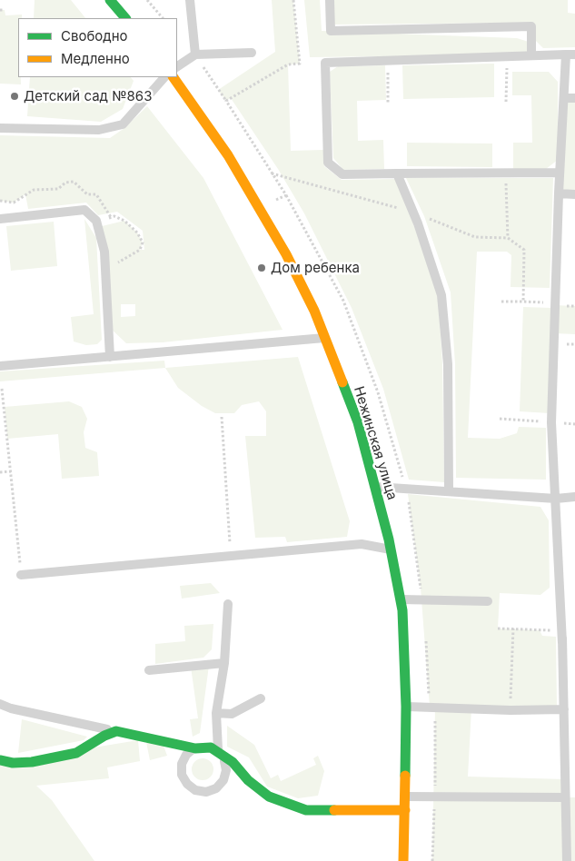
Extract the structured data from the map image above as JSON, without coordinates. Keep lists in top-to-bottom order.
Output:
{
  "streets": {
    "street": ["Нежинская улица"]
  },
  "places": ["Детский сад №863", "Дом ребенка"],
  "legend": ["Свободно", "Медленно"]
}
